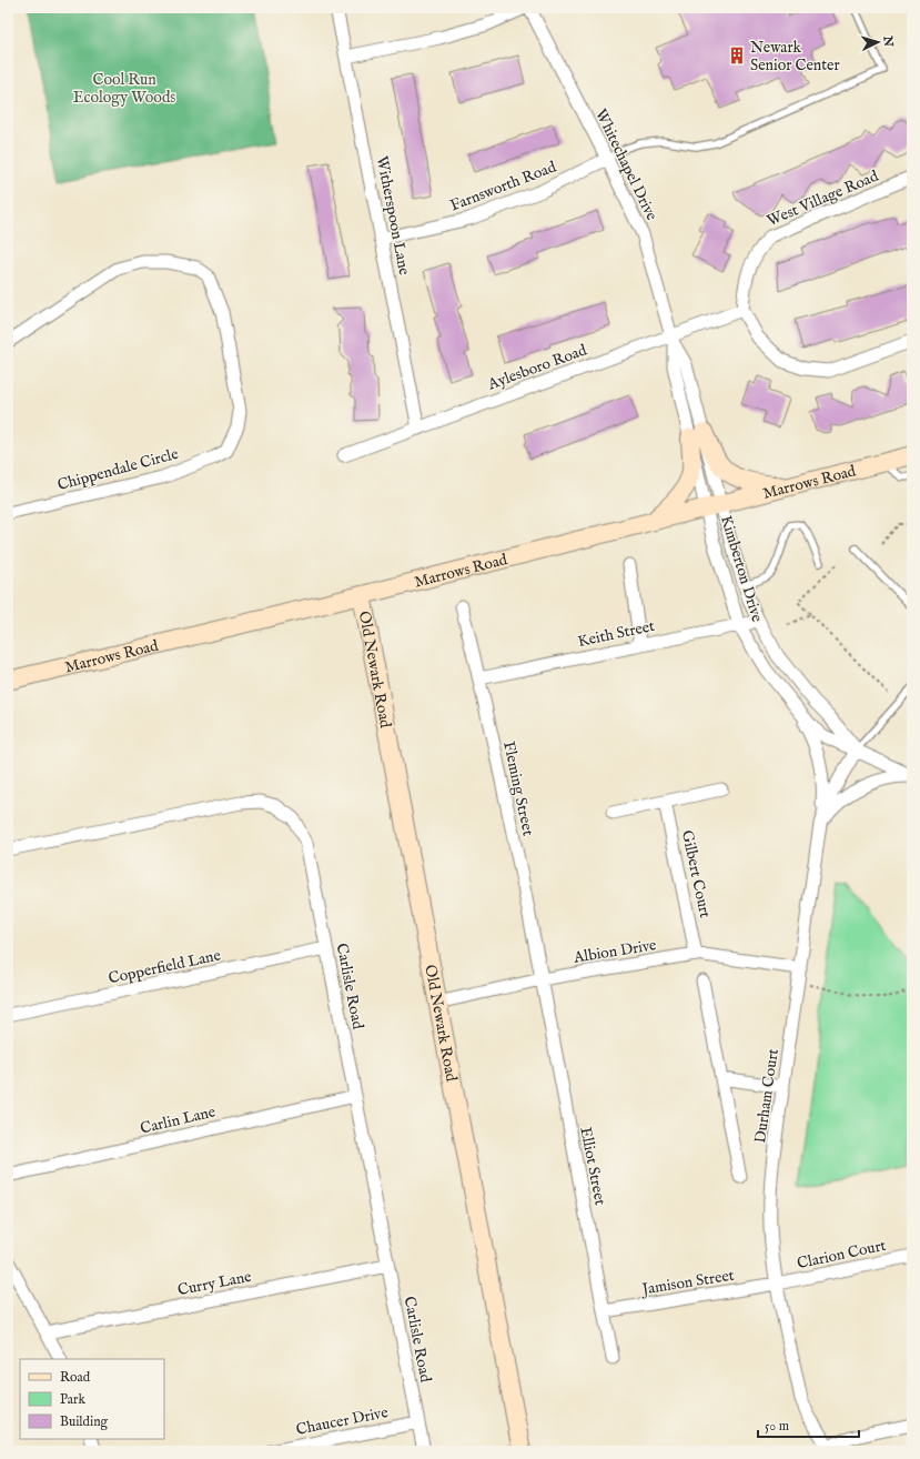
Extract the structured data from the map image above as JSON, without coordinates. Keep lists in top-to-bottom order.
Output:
{
  "streets": {
    "street": [
      "Whitechapel Drive",
      "Farnsworth Road",
      "West Village Road",
      "Witherspoon Lane",
      "Aylesboro Road",
      "Chippendale Circle",
      "Marrows Road",
      "Kimberton Drive",
      "Keith Street",
      "Old Newark Road",
      "Fleming Street",
      "Gilbert Court",
      "Albion Drive",
      "Copperfield Lane",
      "Carlisle Road",
      "Durham Court",
      "Carlin Lane",
      "Elliot Street",
      "Clarion Court",
      "Jamison Street",
      "Curry Lane",
      "Chaucer Drive"
    ]
  },
  "crossings": [
    ["Whitechapel Drive", "Farnsworth Road"],
    ["Whitechapel Drive", "Aylesboro Road"],
    ["Whitechapel Drive", "Marrows Road"],
    ["Whitechapel Drive", "Kimberton Drive"],
    ["Farnsworth Road", "Witherspoon Lane"],
    ["West Village Road", "Aylesboro Road"],
    ["Witherspoon Lane", "Aylesboro Road"],
    ["Marrows Road", "Kimberton Drive"],
    ["Marrows Road", "Old Newark Road"],
    ["Kimberton Drive", "Keith Street"],
    ["Kimberton Drive", "Durham Court"],
    ["Keith Street", "Fleming Street"],
    ["Old Newark Road", "Albion Drive"],
    ["Fleming Street", "Albion Drive"],
    ["Fleming Street", "Elliot Street"],
    ["Gilbert Court", "Albion Drive"],
    ["Albion Drive", "Durham Court"],
    ["Albion Drive", "Elliot Street"],
    ["Copperfield Lane", "Carlisle Road"],
    ["Carlisle Road", "Carlin Lane"],
    ["Carlisle Road", "Curry Lane"],
    ["Carlisle Road", "Chaucer Drive"],
    ["Durham Court", "Clarion Court"],
    ["Durham Court", "Jamison Street"],
    ["Elliot Street", "Jamison Street"],
    ["Clarion Court", "Jamison Street"]
  ],
  "parks": ["Cool Run Ecology Woods"],
  "places": {
    "building": ["Newark Senior Center"]
  },
  "legend": ["Road", "Park", "Building"],
  "scale_bar": "50 m",
  "north": "right"
}
